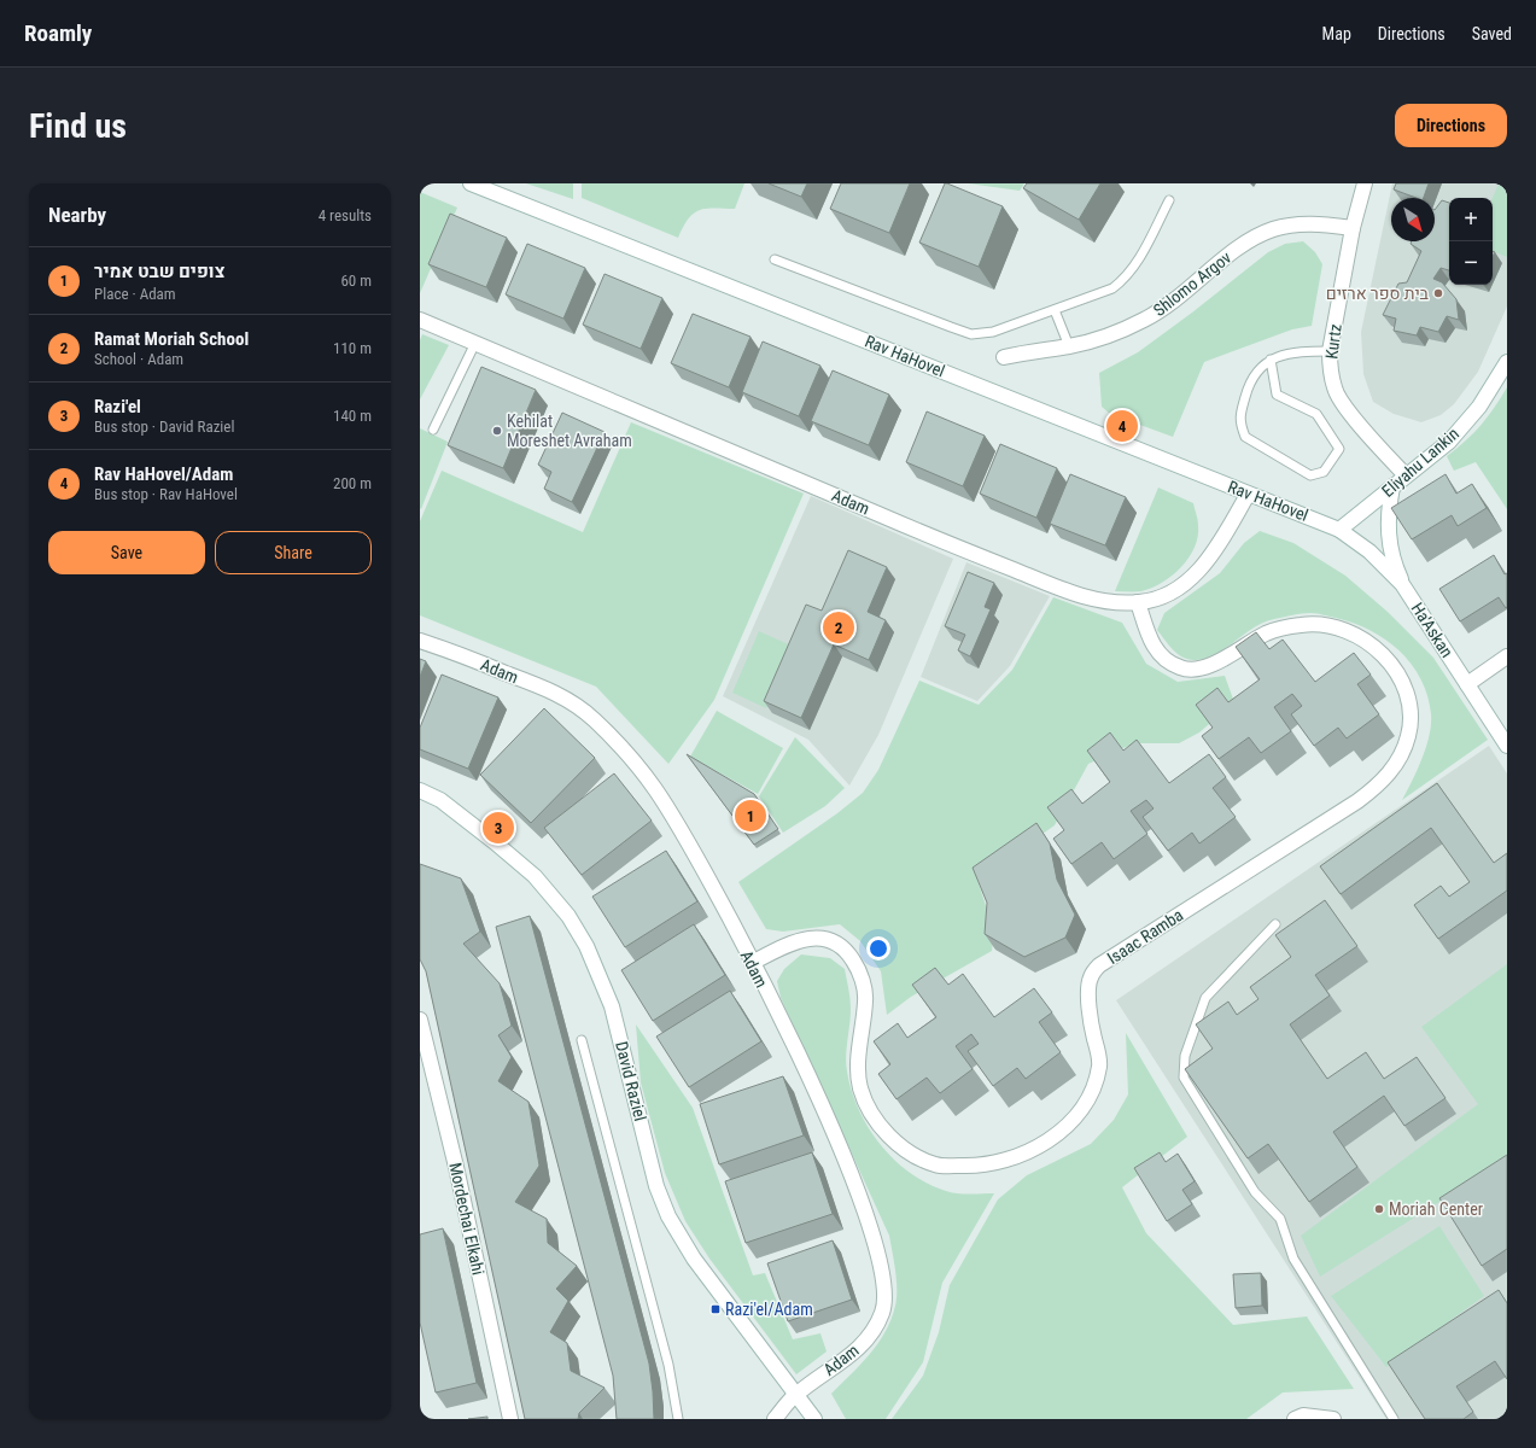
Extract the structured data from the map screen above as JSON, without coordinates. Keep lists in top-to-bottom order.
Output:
{
  "streets": {
    "street": [
      "Shlomo Argov",
      "Kurtz",
      "Rav HaHovel",
      "Eliyahu Lankin",
      "Adam",
      "Ha'Askan",
      "Isaac Ramba",
      "David Raziel",
      "Mordechai Elkahi"
    ]
  },
  "crossings": [
    ["Shlomo Argov", "Kurtz"],
    ["Kurtz", "Eliyahu Lankin"],
    ["Rav HaHovel", "Eliyahu Lankin"],
    ["Rav HaHovel", "Adam"],
    ["Rav HaHovel", "Ha'Askan"],
    ["Eliyahu Lankin", "Ha'Askan"],
    ["Adam", "Isaac Ramba"],
    ["Adam", "David Raziel"]
  ],
  "places": {
    "other": ["בית ספר ארזים", "Kehilat Moreshet Avraham", "Moriah Center"],
    "transit": ["Razi'el/Adam"]
  },
  "north": "bottom right",
  "page": {
    "header": "Roamly",
    "nav": ["Map", "Directions", "Saved"],
    "buttons": [
      "Directions",
      ["Save", "Share"]
    ],
    "title": "Find us",
    "heading": ["Nearby", "4 results"],
    "map_buttons": ["+", "−"],
    "list": [
      {
        "mark": "1",
        "name": "צופים שבט אמיר",
        "note": "Place · Adam",
        "value": "60 m"
      },
      {
        "mark": "2",
        "name": "Ramat Moriah School",
        "note": "School · Adam",
        "value": "110 m"
      },
      {
        "mark": "3",
        "name": "Razi'el",
        "note": "Bus stop · David Raziel",
        "value": "140 m"
      },
      {
        "mark": "4",
        "name": "Rav HaHovel/Adam",
        "note": "Bus stop · Rav HaHovel",
        "value": "200 m"
      }
    ],
    "pins": [
      "4",
      "2",
      "1",
      "3"
    ]
  }
}
